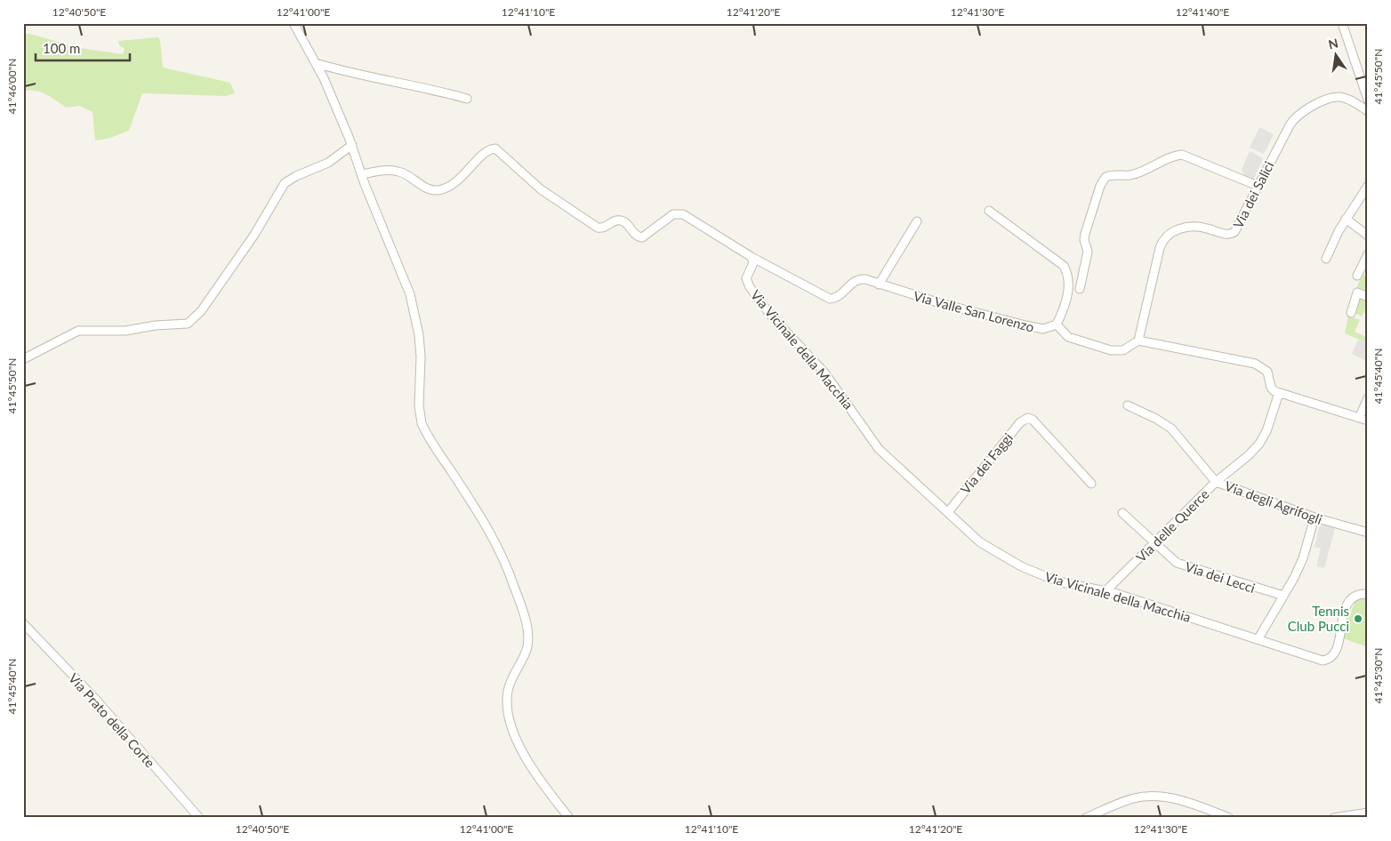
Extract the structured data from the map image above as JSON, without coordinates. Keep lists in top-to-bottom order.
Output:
{
  "streets": {
    "street": [
      "Via dei Salici",
      "Via Valle San Lorenzo",
      "Via Vicinale della Macchia",
      "Via dei Faggi",
      "Via degli Agrifogli",
      "Via delle Querce",
      "Via dei Lecci",
      "Via Prato della Corte"
    ]
  },
  "crossings": [
    ["Via Valle San Lorenzo", "Via Vicinale della Macchia"],
    ["Via Vicinale della Macchia", "Via dei Faggi"],
    ["Via Vicinale della Macchia", "Via delle Querce"],
    ["Via degli Agrifogli", "Via delle Querce"],
    ["Via delle Querce", "Via dei Lecci"]
  ],
  "places": ["Tennis Club Pucci"],
  "scale_bar": "100 m",
  "north": "top",
  "coordinates": [
    "12°40'50\"E",
    "12°41'00\"E",
    "12°41'10\"E",
    "12°41'20\"E",
    "12°41'30\"E",
    "12°41'40\"E",
    "41°45'50\"N",
    "41°46'00\"N",
    "41°45'40\"N",
    "41°45'30\"N"
  ]
}
